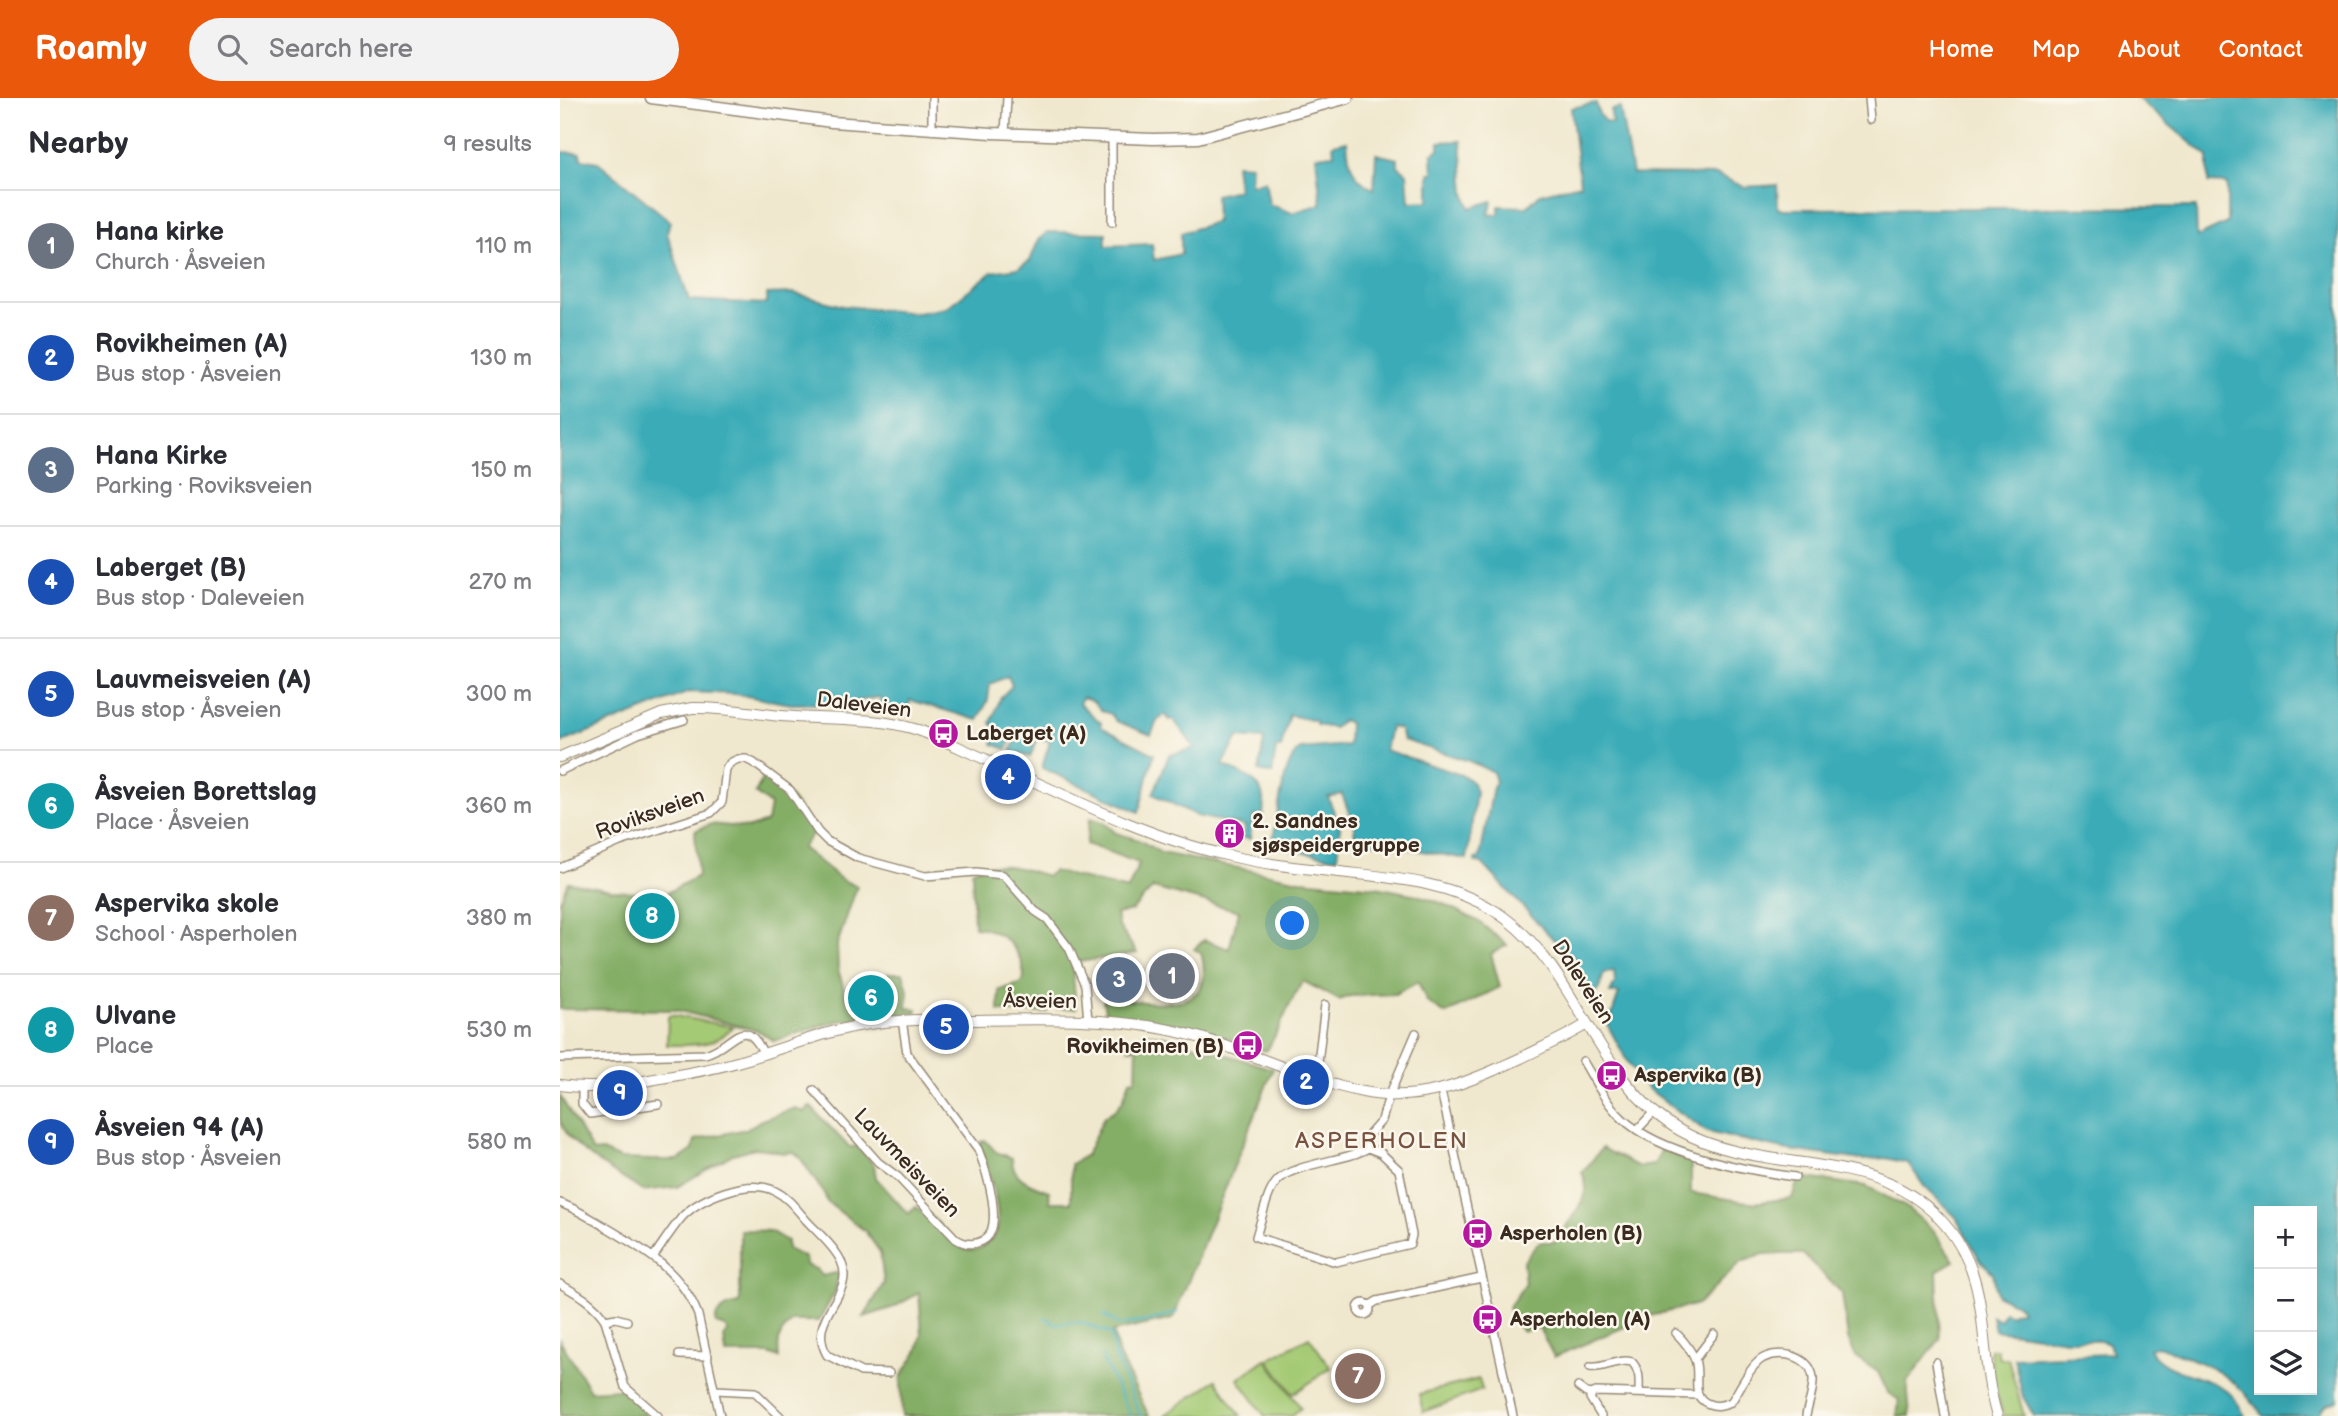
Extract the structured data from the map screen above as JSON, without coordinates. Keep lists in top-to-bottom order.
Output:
{
  "streets": {
    "main road": ["Daleveien", "Åsveien"],
    "street": ["Roviksveien", "Lauvmeisveien"]
  },
  "crossings": [
    ["Daleveien", "Åsveien"],
    ["Roviksveien", "Åsveien"],
    ["Åsveien", "Lauvmeisveien"]
  ],
  "districts": ["ASPERHOLEN"],
  "places": {
    "bus stop": [
      "Laberget (A)",
      "Rovikheimen (B)",
      "Aspervika (B)",
      "Asperholen (B)",
      "Asperholen (A)"
    ],
    "building": ["2. Sandnes sjøspeidergruppe"]
  },
  "page": {
    "header": "Roamly",
    "search": "Search here",
    "nav": [
      "Home",
      "Map",
      "About",
      "Contact"
    ],
    "heading": ["Nearby", "9 results"],
    "list": [
      {
        "mark": "1",
        "name": "Hana kirke",
        "note": "Church · Åsveien",
        "value": "110 m"
      },
      {
        "mark": "2",
        "name": "Rovikheimen (A)",
        "note": "Bus stop · Åsveien",
        "value": "130 m"
      },
      {
        "mark": "3",
        "name": "Hana Kirke",
        "note": "Parking · Roviksveien",
        "value": "150 m"
      },
      {
        "mark": "4",
        "name": "Laberget (B)",
        "note": "Bus stop · Daleveien",
        "value": "270 m"
      },
      {
        "mark": "5",
        "name": "Lauvmeisveien (A)",
        "note": "Bus stop · Åsveien",
        "value": "300 m"
      },
      {
        "mark": "6",
        "name": "Åsveien Borettslag",
        "note": "Place · Åsveien",
        "value": "360 m"
      },
      {
        "mark": "7",
        "name": "Aspervika skole",
        "note": "School · Asperholen",
        "value": "380 m"
      },
      {
        "mark": "8",
        "name": "Ulvane",
        "note": "Place",
        "value": "530 m"
      },
      {
        "mark": "9",
        "name": "Åsveien 94 (A)",
        "note": "Bus stop · Åsveien",
        "value": "580 m"
      }
    ],
    "pins": [
      "4",
      "8",
      "1",
      "3",
      "6",
      "5",
      "2",
      "9",
      "7"
    ],
    "map_buttons": ["+", "−"]
  }
}
